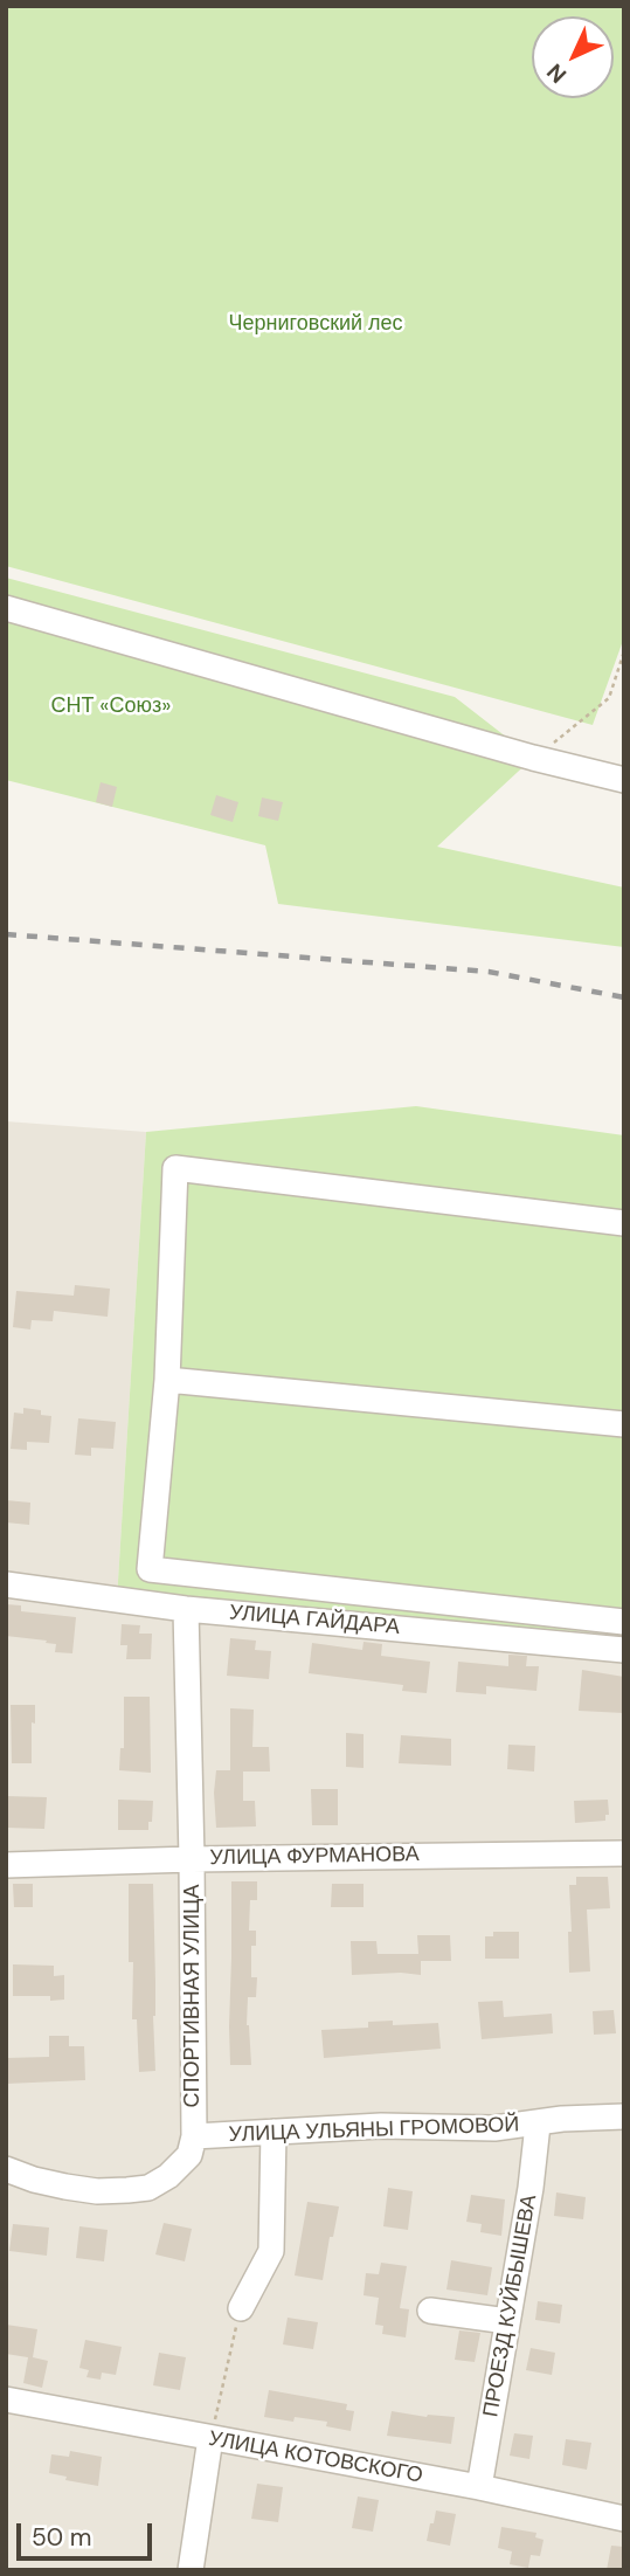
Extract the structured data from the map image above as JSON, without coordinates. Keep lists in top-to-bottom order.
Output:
{
  "streets": {
    "street": [
      "УЛИЦА ГАЙДАРА",
      "УЛИЦА ФУРМАНОВА",
      "СПОРТИВНАЯ УЛИЦА",
      "УЛИЦА УЛЬЯНЫ ГРОМОВОЙ",
      "ПРОЕЗД КУЙБЫШЕВА",
      "УЛИЦА КОТОВСКОГО"
    ]
  },
  "crossings": [
    ["УЛИЦА ГАЙДАРА", "СПОРТИВНАЯ УЛИЦА"],
    ["УЛИЦА ФУРМАНОВА", "СПОРТИВНАЯ УЛИЦА"],
    ["СПОРТИВНАЯ УЛИЦА", "УЛИЦА УЛЬЯНЫ ГРОМОВОЙ"],
    ["УЛИЦА УЛЬЯНЫ ГРОМОВОЙ", "ПРОЕЗД КУЙБЫШЕВА"],
    ["ПРОЕЗД КУЙБЫШЕВА", "УЛИЦА КОТОВСКОГО"]
  ],
  "parks": ["Черниговский лес", "СНТ «Союз»"],
  "scale_bar": "50 m",
  "north": "bottom left"
}
